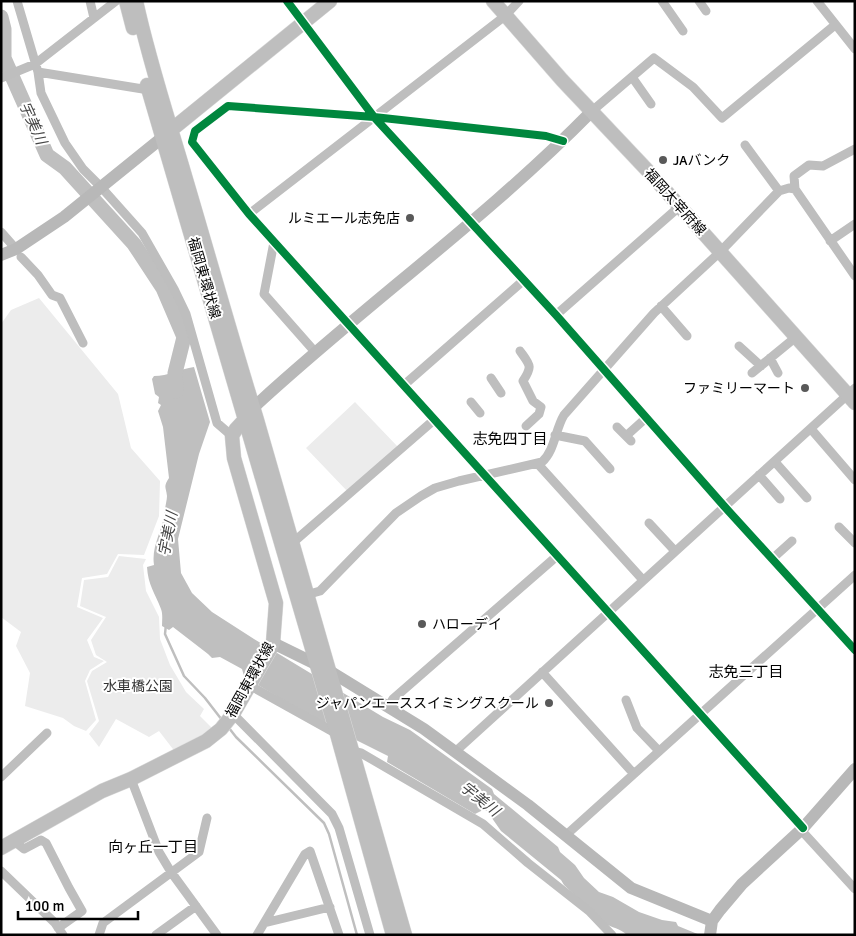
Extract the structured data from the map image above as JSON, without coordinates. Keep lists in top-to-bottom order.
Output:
{
  "streets": {
    "main road": ["福岡太宰府線", "福岡東環状線"]
  },
  "districts": ["志免四丁目", "志免三丁目", "向ヶ丘一丁目"],
  "water": ["宇美川"],
  "parks": ["水車橋公園"],
  "places": [
    "JAバンク",
    "ルミエール志免店",
    "ファミリーマート",
    "ハローデイ",
    "ジャパンエーススイミングスクール"
  ],
  "scale_bar": "100 m"
}
